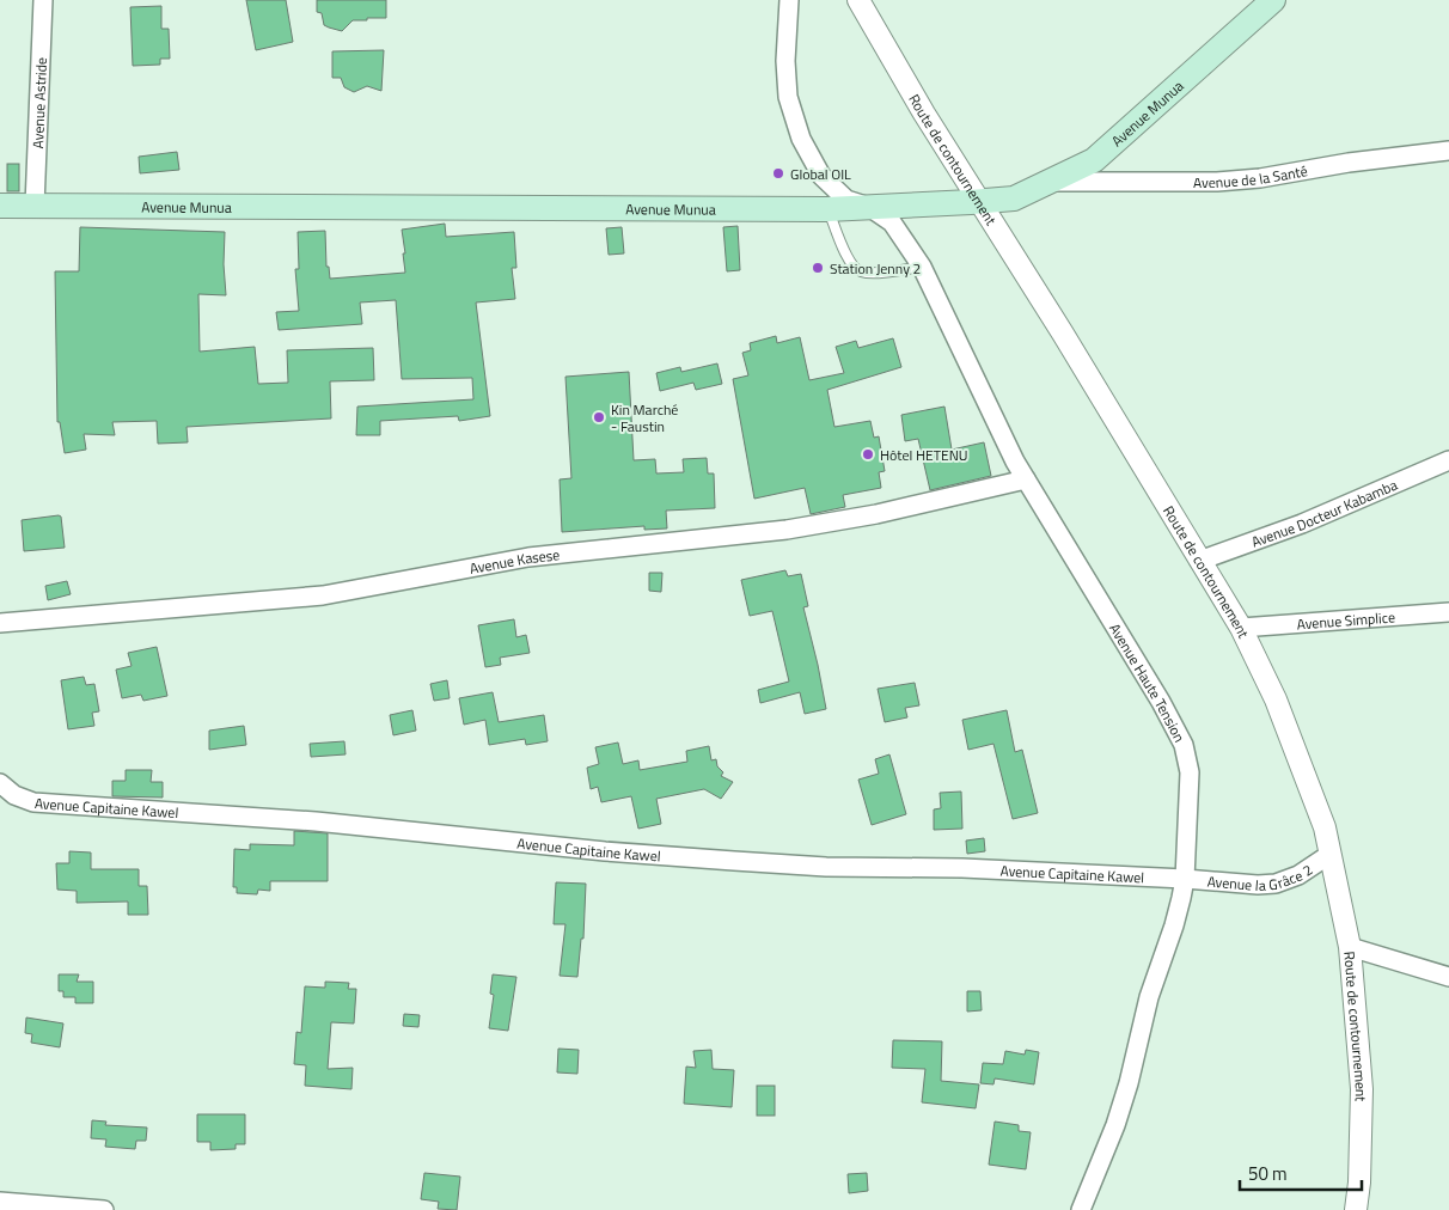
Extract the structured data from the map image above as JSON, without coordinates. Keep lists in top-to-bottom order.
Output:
{
  "streets": {
    "main road": ["Avenue Munua"],
    "street": [
      "Avenue Astride",
      "Route de contournement",
      "Avenue de la Santé",
      "Avenue Docteur Kabamba",
      "Avenue Kasese",
      "Avenue Simplice",
      "Avenue Haute Tension",
      "Avenue Capitaine Kawel",
      "Avenue la Grâce 2"
    ]
  },
  "crossings": [
    ["Avenue Astride", "Avenue Munua"],
    ["Avenue Munua", "Route de contournement"],
    ["Avenue Munua", "Avenue de la Santé"],
    ["Avenue Munua", "Avenue Haute Tension"],
    ["Route de contournement", "Avenue Docteur Kabamba"],
    ["Route de contournement", "Avenue Simplice"],
    ["Route de contournement", "Avenue la Grâce 2"],
    ["Avenue Kasese", "Avenue Haute Tension"],
    ["Avenue Haute Tension", "Avenue Capitaine Kawel"],
    ["Avenue Haute Tension", "Avenue la Grâce 2"],
    ["Avenue Capitaine Kawel", "Avenue la Grâce 2"]
  ],
  "places": [
    "Global OIL",
    "Station Jenny 2",
    "Kin Marché - Faustin",
    "Hôtel HETENU"
  ],
  "scale_bar": "50 m"
}
